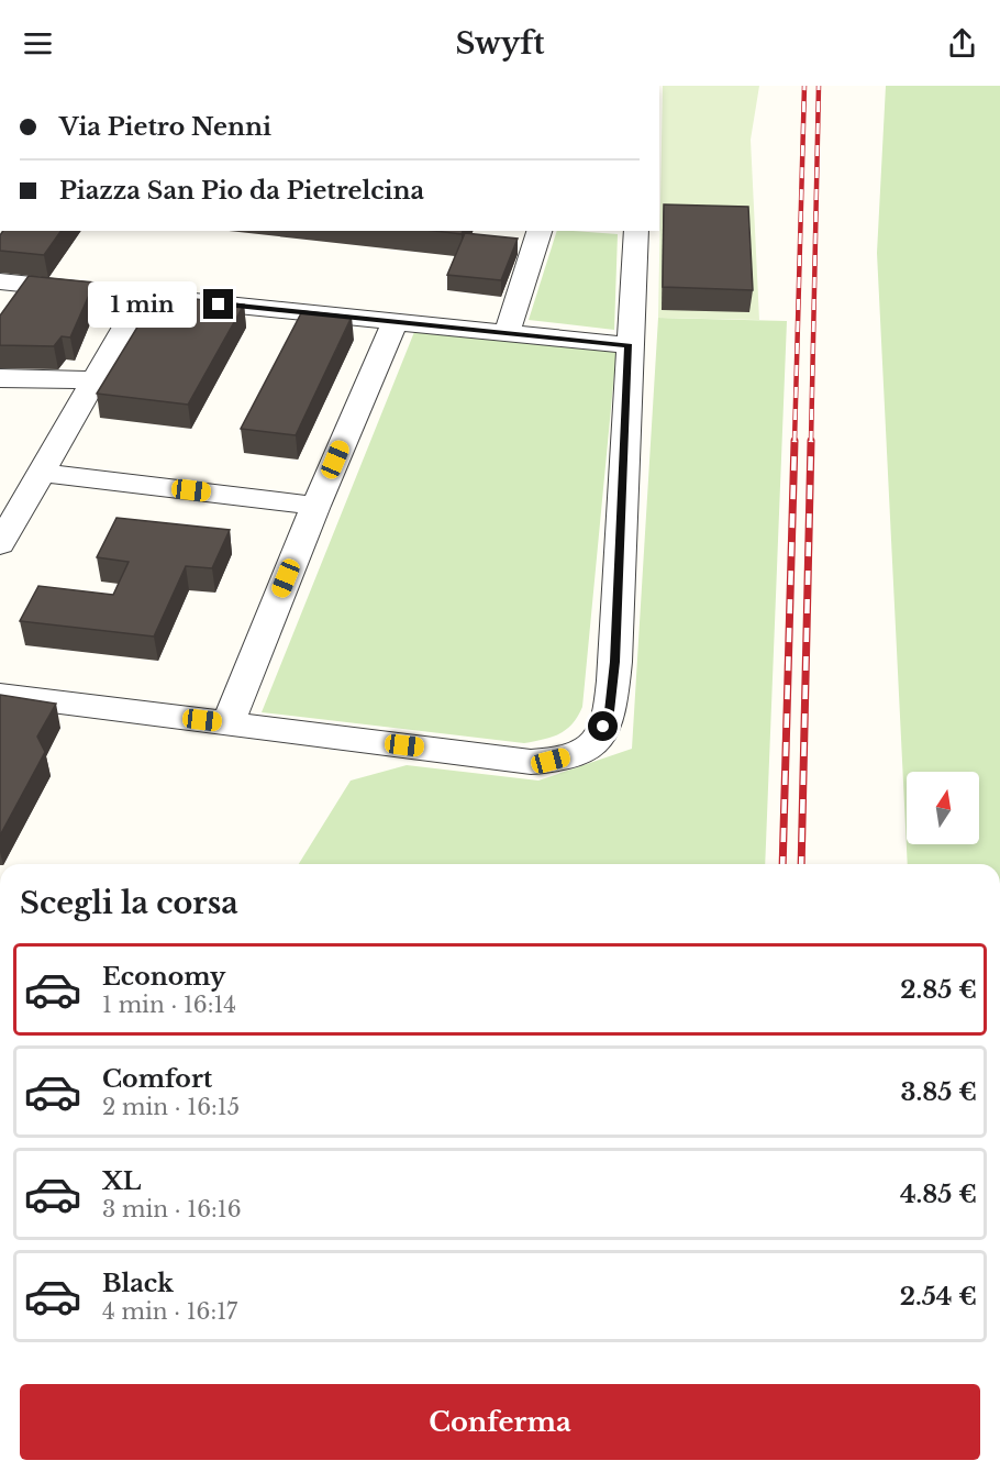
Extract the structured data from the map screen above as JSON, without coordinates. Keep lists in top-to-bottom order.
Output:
{
  "north": "top",
  "page": {
    "header": "Swyft",
    "banner": ["Via Pietro Nenni", "Piazza San Pio da Pietrelcina"],
    "bubble": "1 min",
    "heading": "Scegli la corsa",
    "list": [
      {
        "name": "Economy",
        "note": "1 min · 16:14",
        "value": "2.85 €"
      },
      {
        "name": "Comfort",
        "note": "2 min · 16:15",
        "value": "3.85 €"
      },
      {
        "name": "XL",
        "note": "3 min · 16:16",
        "value": "4.85 €"
      },
      {
        "name": "Black",
        "note": "4 min · 16:17",
        "value": "2.54 €"
      }
    ],
    "buttons": "Conferma"
  }
}
